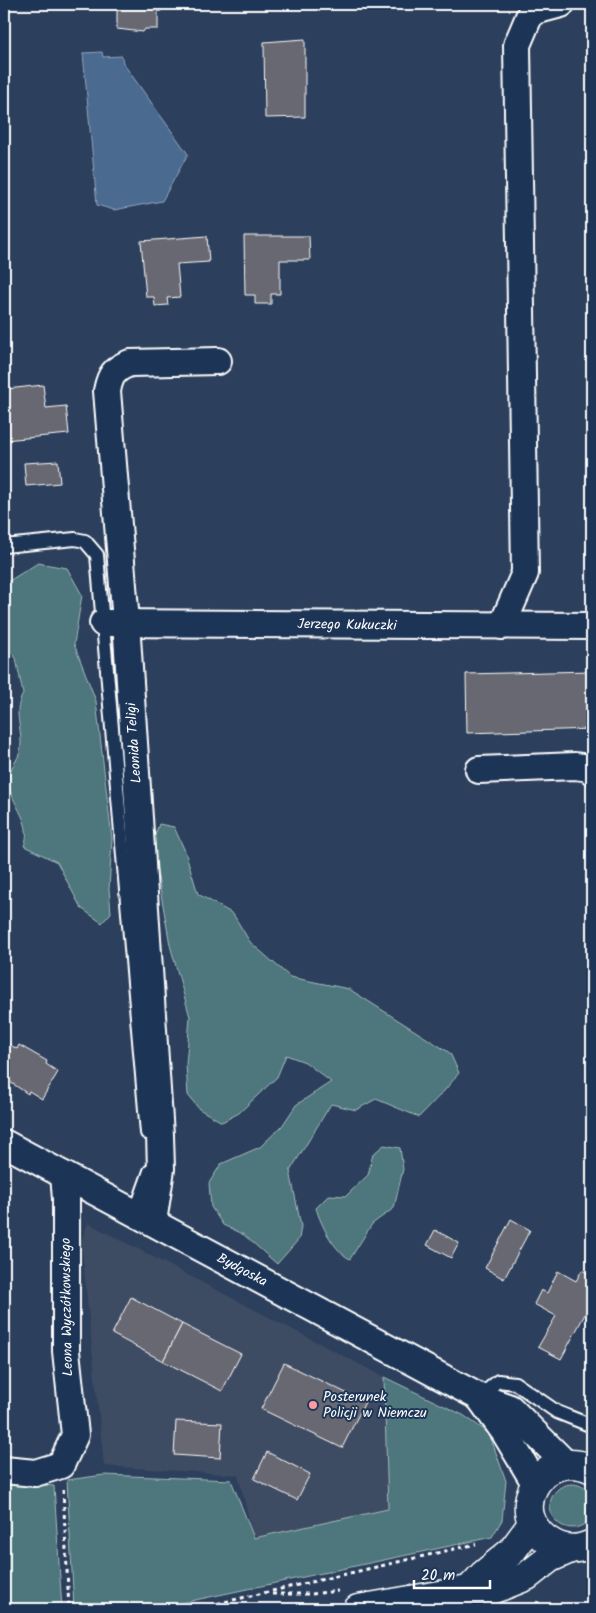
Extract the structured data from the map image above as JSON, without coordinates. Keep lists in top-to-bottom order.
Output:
{
  "streets": {
    "street": [
      "Jerzego Kukuczki",
      "Leonida Teligi",
      "Bydgoska",
      "Leona Wyczółkowskiego"
    ]
  },
  "crossings": [
    ["Jerzego Kukuczki", "Leonida Teligi"],
    ["Leonida Teligi", "Bydgoska"],
    ["Bydgoska", "Leona Wyczółkowskiego"]
  ],
  "places": ["Posterunek Policji w Niemczu"],
  "scale_bar": "20 m"
}
